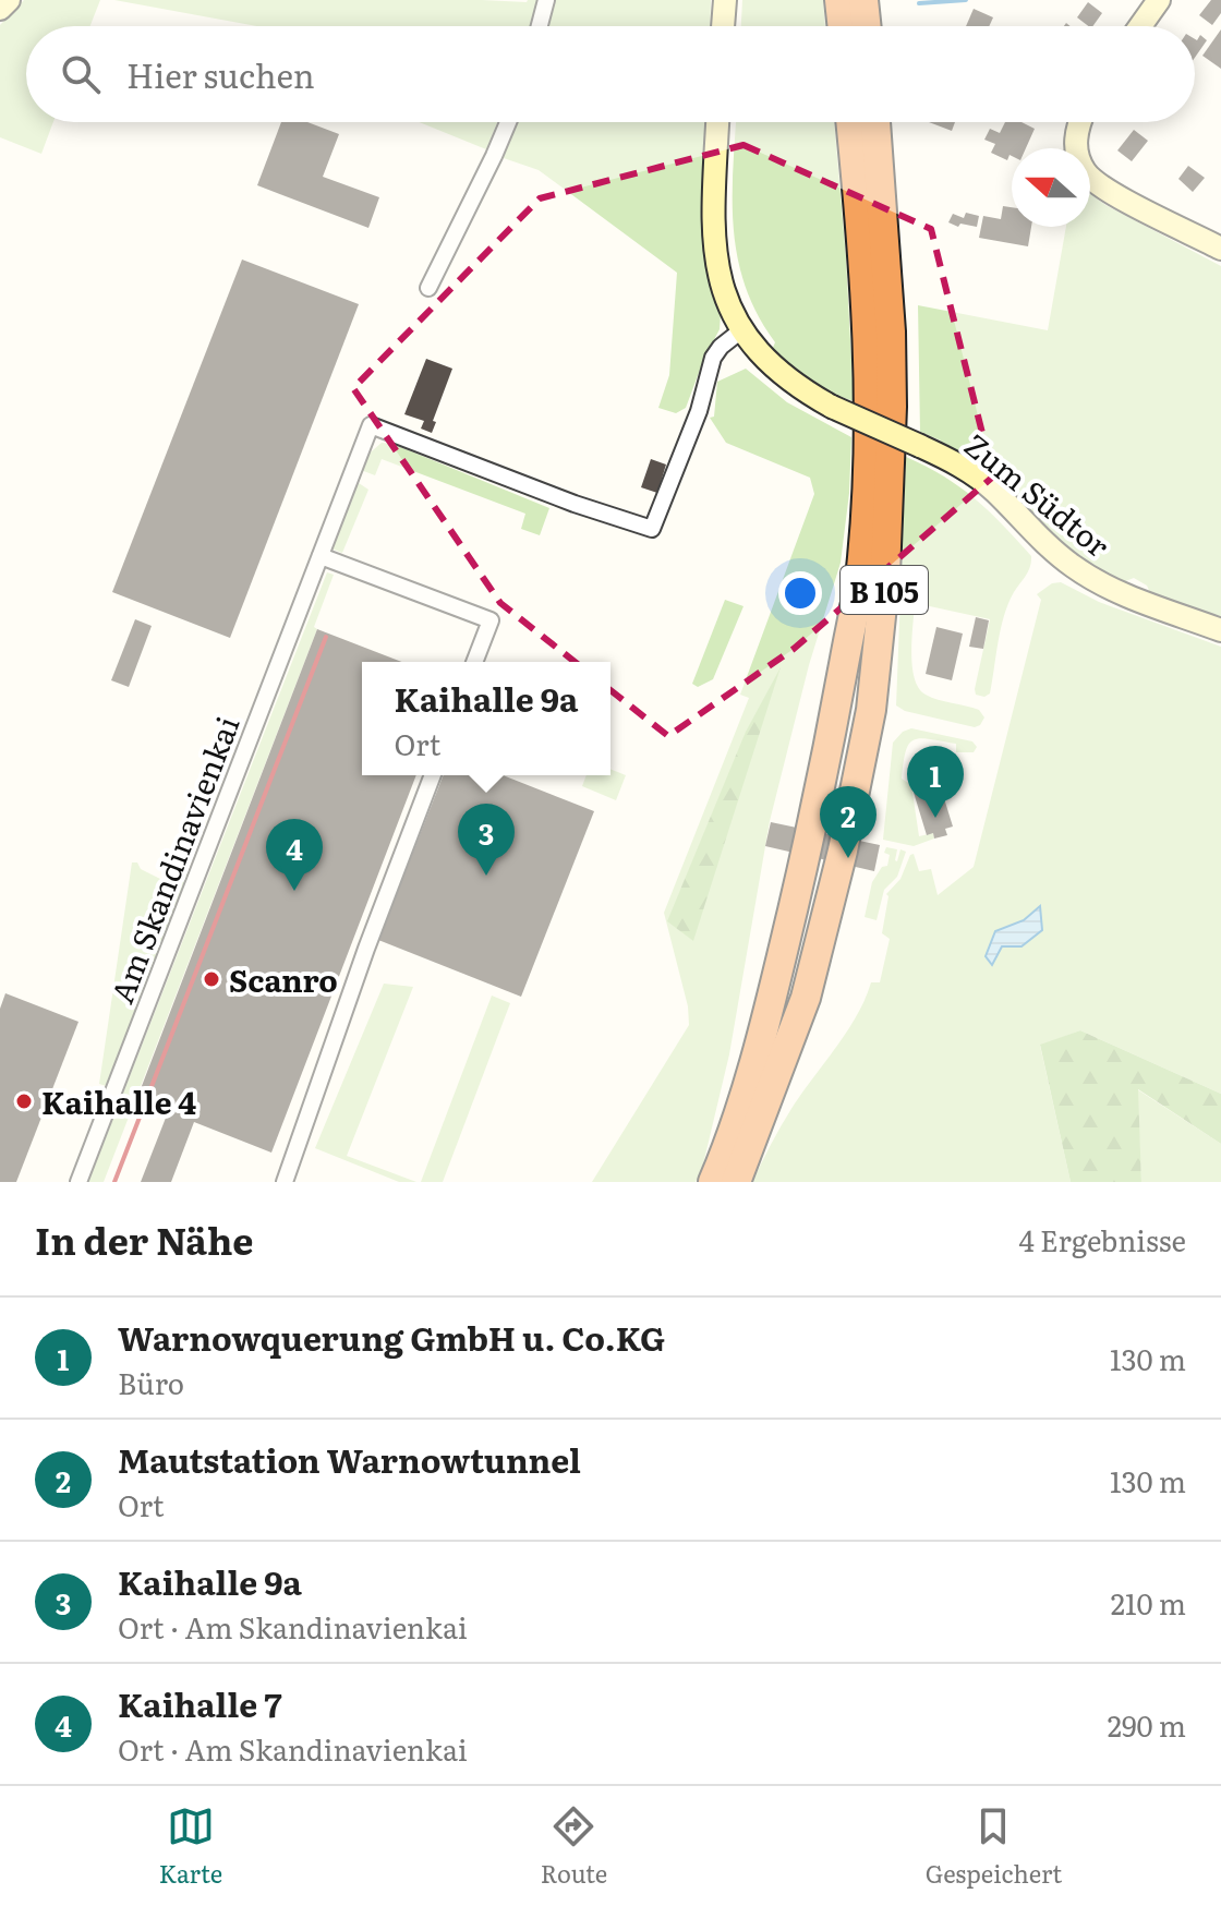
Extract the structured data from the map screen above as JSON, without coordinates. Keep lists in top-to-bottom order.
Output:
{
  "streets": {
    "highway": ["B 105"],
    "street": ["Zum Südtor", "Am Skandinavienkai"]
  },
  "crossings": [
    ["Zum Südtor", "Am Skandinavienkai"]
  ],
  "places": ["Scanro", "Kaihalle 4"],
  "north": "left",
  "page": {
    "search": "Hier suchen",
    "popup": ["Kaihalle 9a", "Ort"],
    "pins": [
      "1",
      "2",
      "3",
      "4"
    ],
    "heading": ["In der Nähe", "4 Ergebnisse"],
    "list": [
      {
        "mark": "1",
        "name": "Warnowquerung GmbH u. Co.KG",
        "note": "Büro",
        "value": "130 m"
      },
      {
        "mark": "2",
        "name": "Mautstation Warnowtunnel",
        "note": "Ort",
        "value": "130 m"
      },
      {
        "mark": "3",
        "name": "Kaihalle 9a",
        "note": "Ort · Am Skandinavienkai",
        "value": "210 m"
      },
      {
        "mark": "4",
        "name": "Kaihalle 7",
        "note": "Ort · Am Skandinavienkai",
        "value": "290 m"
      }
    ],
    "nav": ["Karte", "Route", "Gespeichert"]
  }
}
